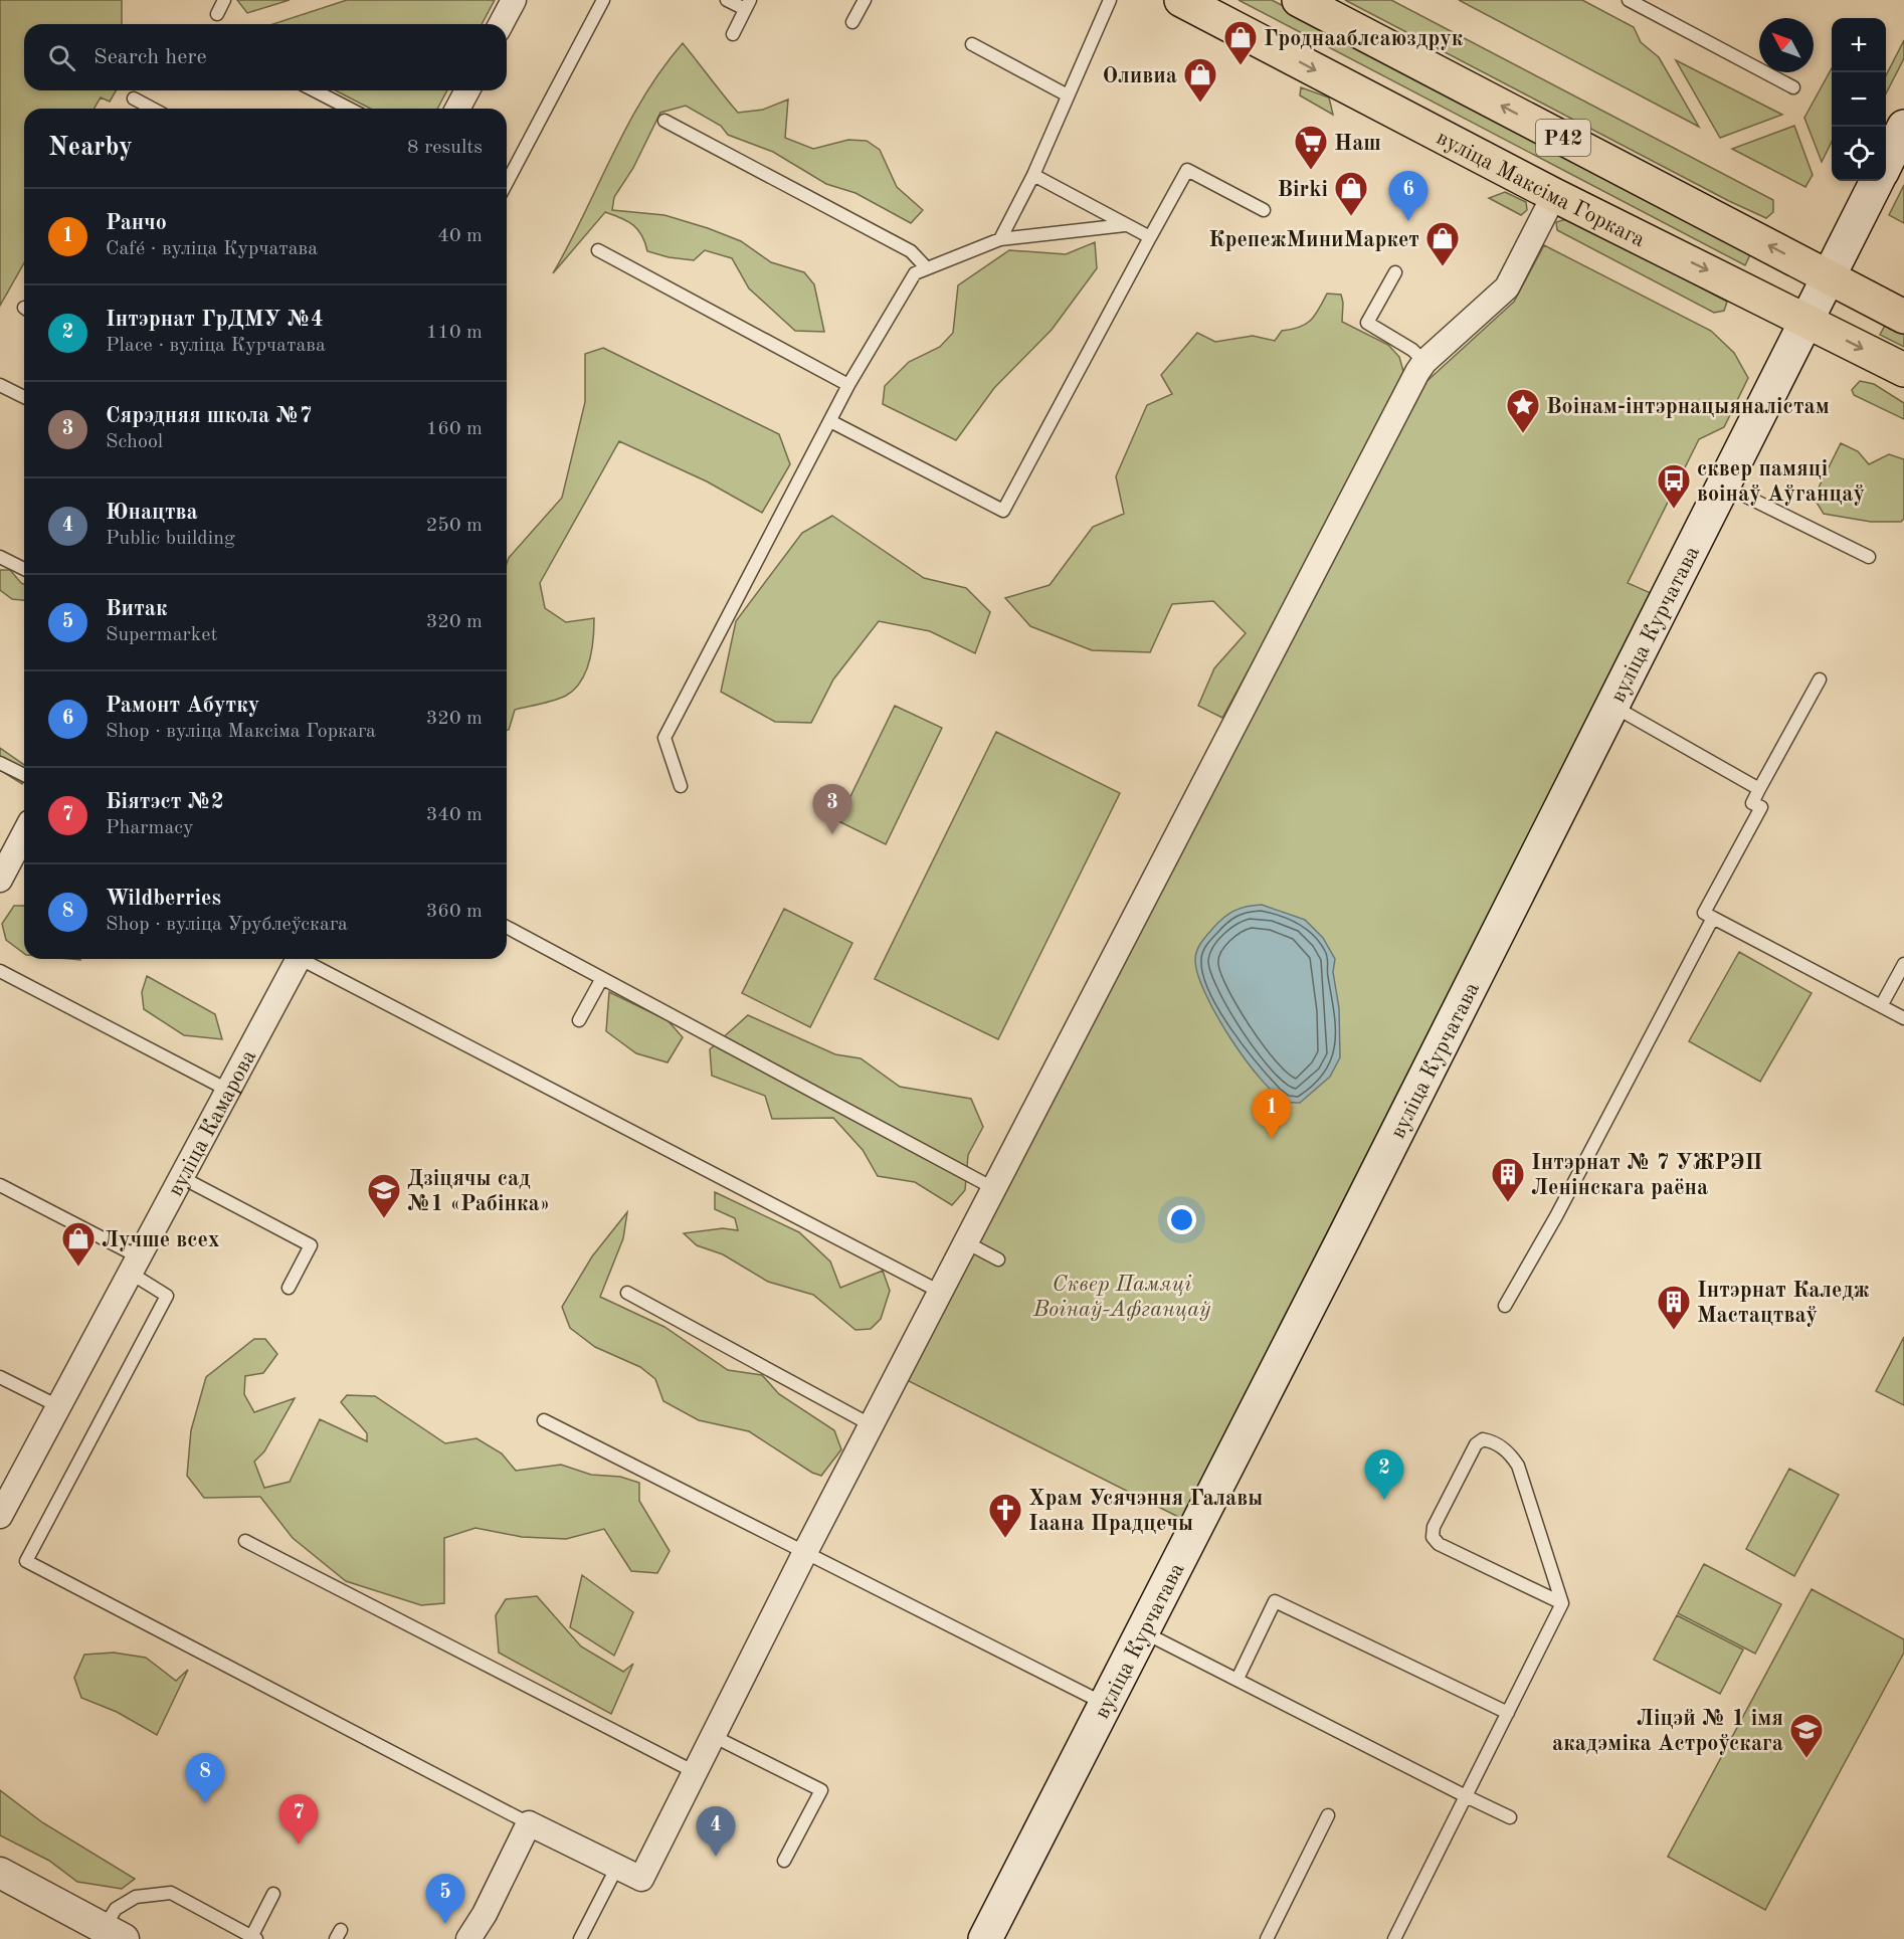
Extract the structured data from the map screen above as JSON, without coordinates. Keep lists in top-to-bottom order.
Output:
{
  "streets": {
    "main road": ["Р42", "вуліца Максіма Горкага", "вуліца Курчатава"],
    "street": ["вуліца Камарова"]
  },
  "crossings": [
    ["Р42", "вуліца Курчатава"],
    ["вуліца Максіма Горкага", "вуліца Курчатава"]
  ],
  "parks": ["Сквер Памяці Воінаў-Афганцаў"],
  "places": {
    "shop": [
      "Гроднааблсаюздрук",
      "Оливиа",
      "Birki",
      "КрепежМиниМаркет",
      "Лучше всех"
    ],
    "supermarket": ["Наш"],
    "place": ["Воінам-інтэрнацыяналістам"],
    "bus stop": ["сквер памяці воінаў Аўганцаў"],
    "building": ["Інтэрнат № 7 УЖРЭП Ленінскага раёна", "Інтэрнат Каледж Мастацтваў"],
    "school or university": ["Дзіцячы сад №1 «Рабінка»", "Ліцэй № 1 імя акадэміка Астроўскага"],
    "church": ["Храм Усячэння Галавы Іаана Прадцечы"]
  },
  "north": "top left",
  "page": {
    "map_buttons": ["+", "−"],
    "search": "Search here",
    "heading": ["Nearby", "8 results"],
    "pins": [
      "6",
      "3",
      "1",
      "2",
      "8",
      "7",
      "4",
      "5"
    ],
    "list": [
      {
        "mark": "1",
        "name": "Ранчо",
        "note": "Café · вуліца Курчатава",
        "value": "40 m"
      },
      {
        "mark": "2",
        "name": "Інтэрнат ГрДМУ №4",
        "note": "Place · вуліца Курчатава",
        "value": "110 m"
      },
      {
        "mark": "3",
        "name": "Сярэдняя школа №7",
        "note": "School",
        "value": "160 m"
      },
      {
        "mark": "4",
        "name": "Юнацтва",
        "note": "Public building",
        "value": "250 m"
      },
      {
        "mark": "5",
        "name": "Витак",
        "note": "Supermarket",
        "value": "320 m"
      },
      {
        "mark": "6",
        "name": "Рамонт Абутку",
        "note": "Shop · вуліца Максіма Горкага",
        "value": "320 m"
      },
      {
        "mark": "7",
        "name": "Біятэст №2",
        "note": "Pharmacy",
        "value": "340 m"
      },
      {
        "mark": "8",
        "name": "Wildberries",
        "note": "Shop · вуліца Урублеўскага",
        "value": "360 m"
      }
    ]
  }
}
